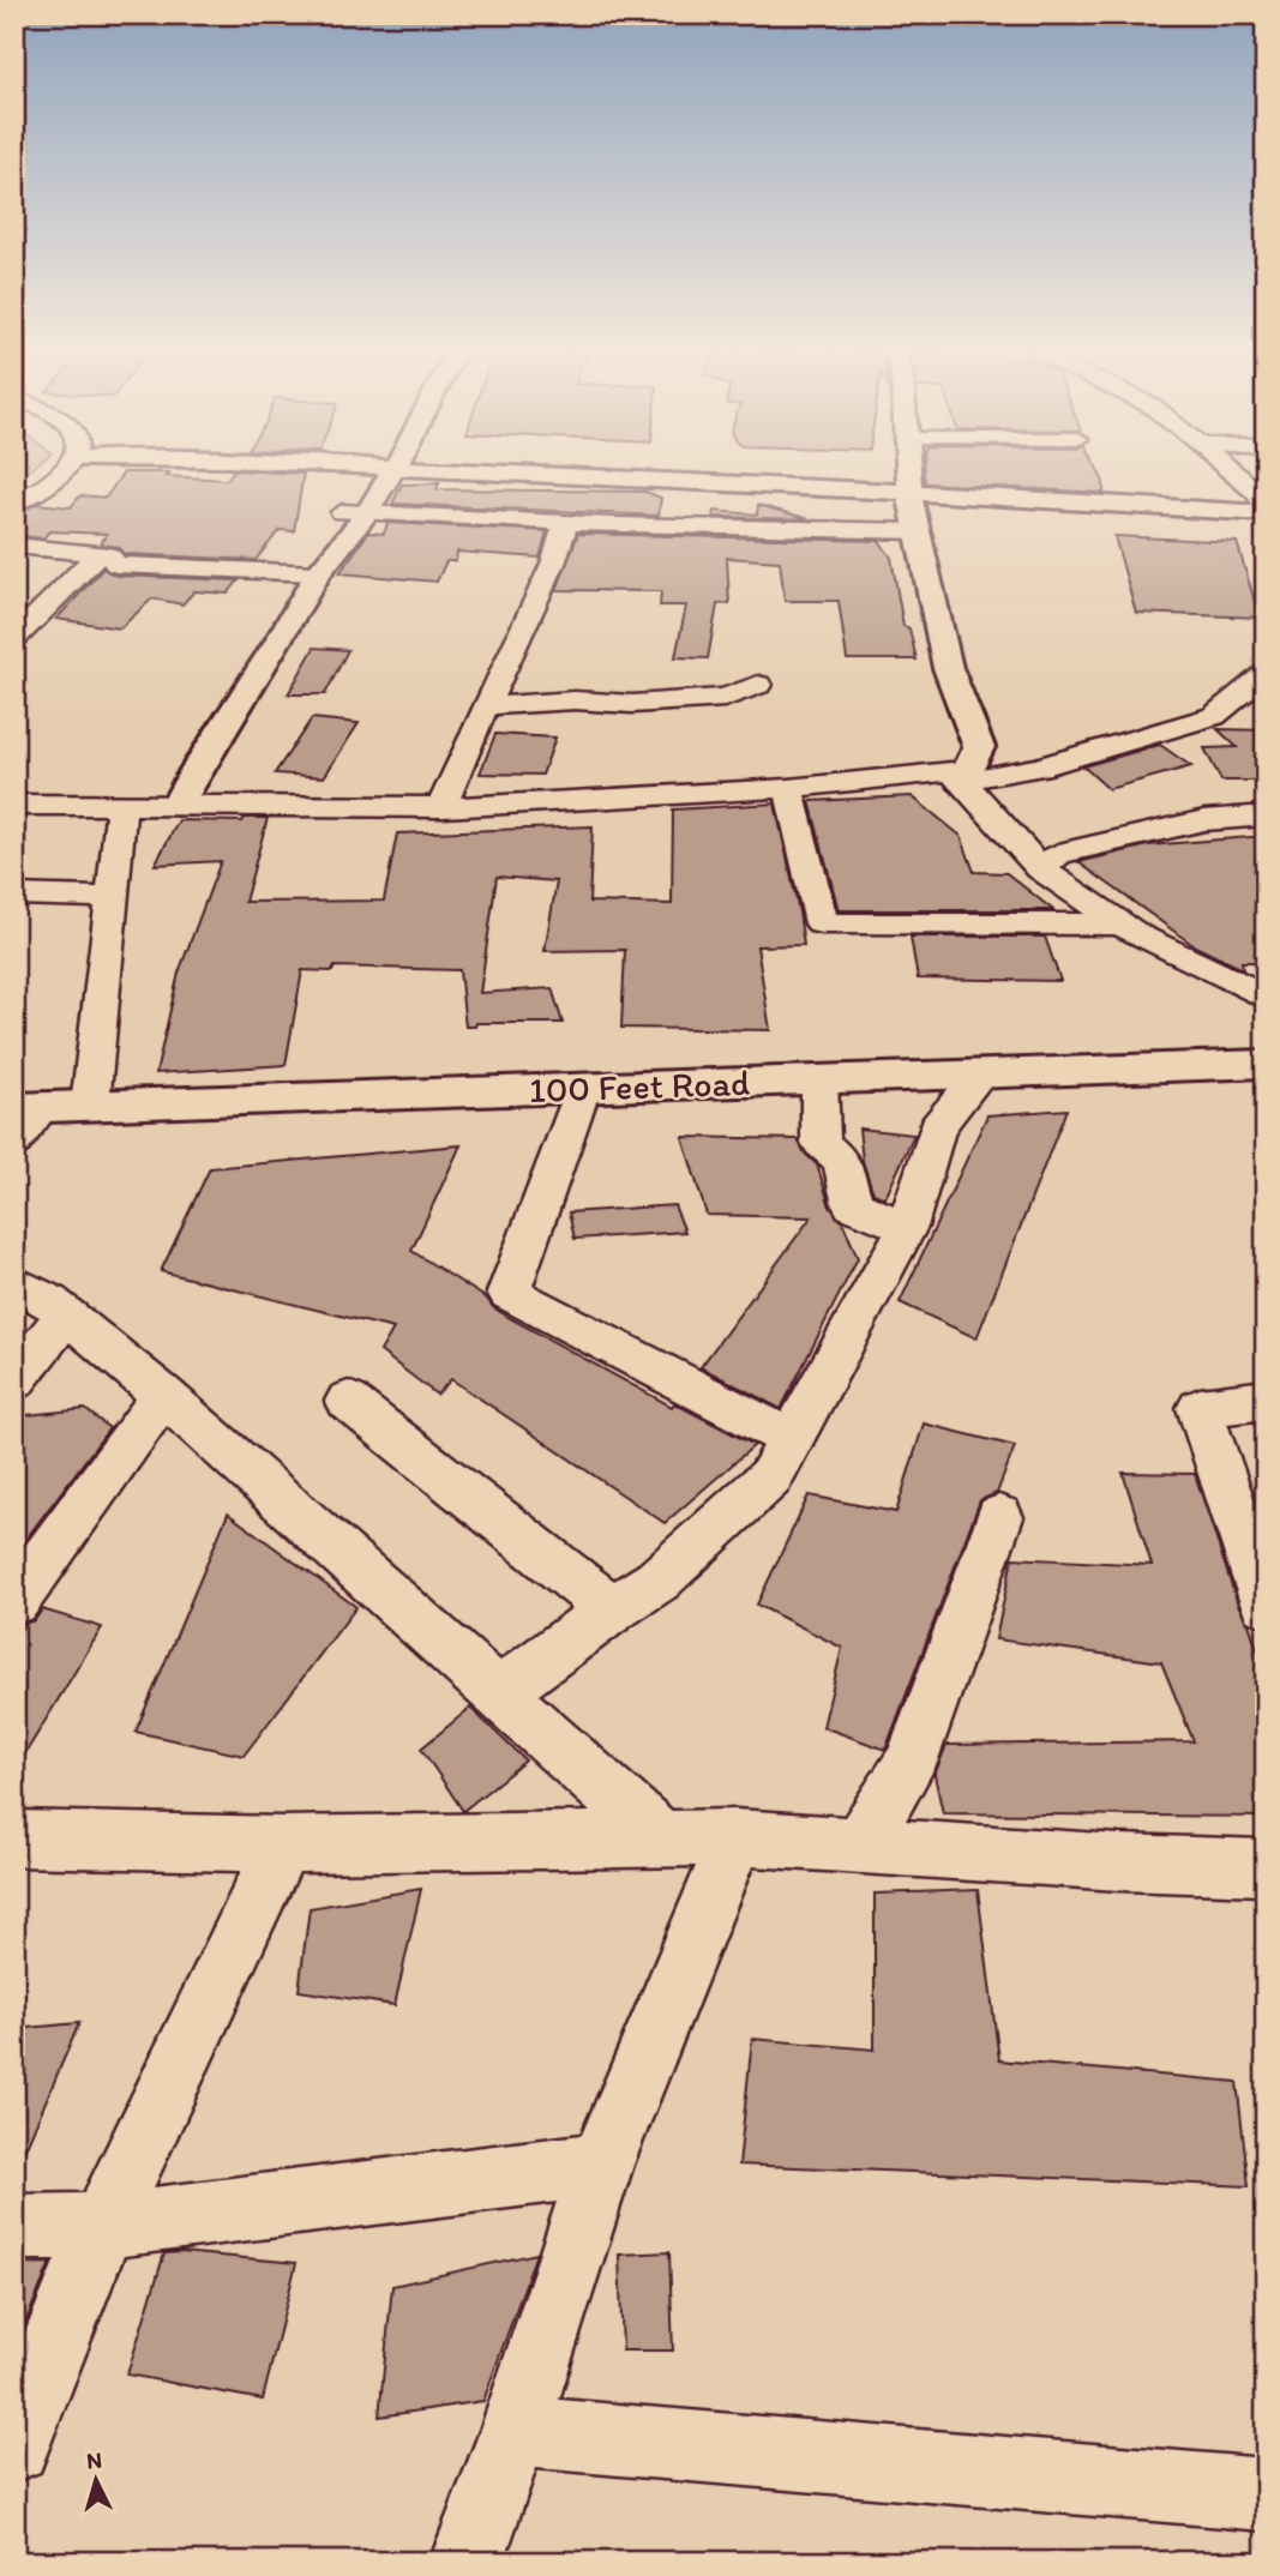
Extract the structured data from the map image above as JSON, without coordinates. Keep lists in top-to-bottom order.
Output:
{
  "streets": {
    "main road": ["100 Feet Road"]
  },
  "north": "top"
}
